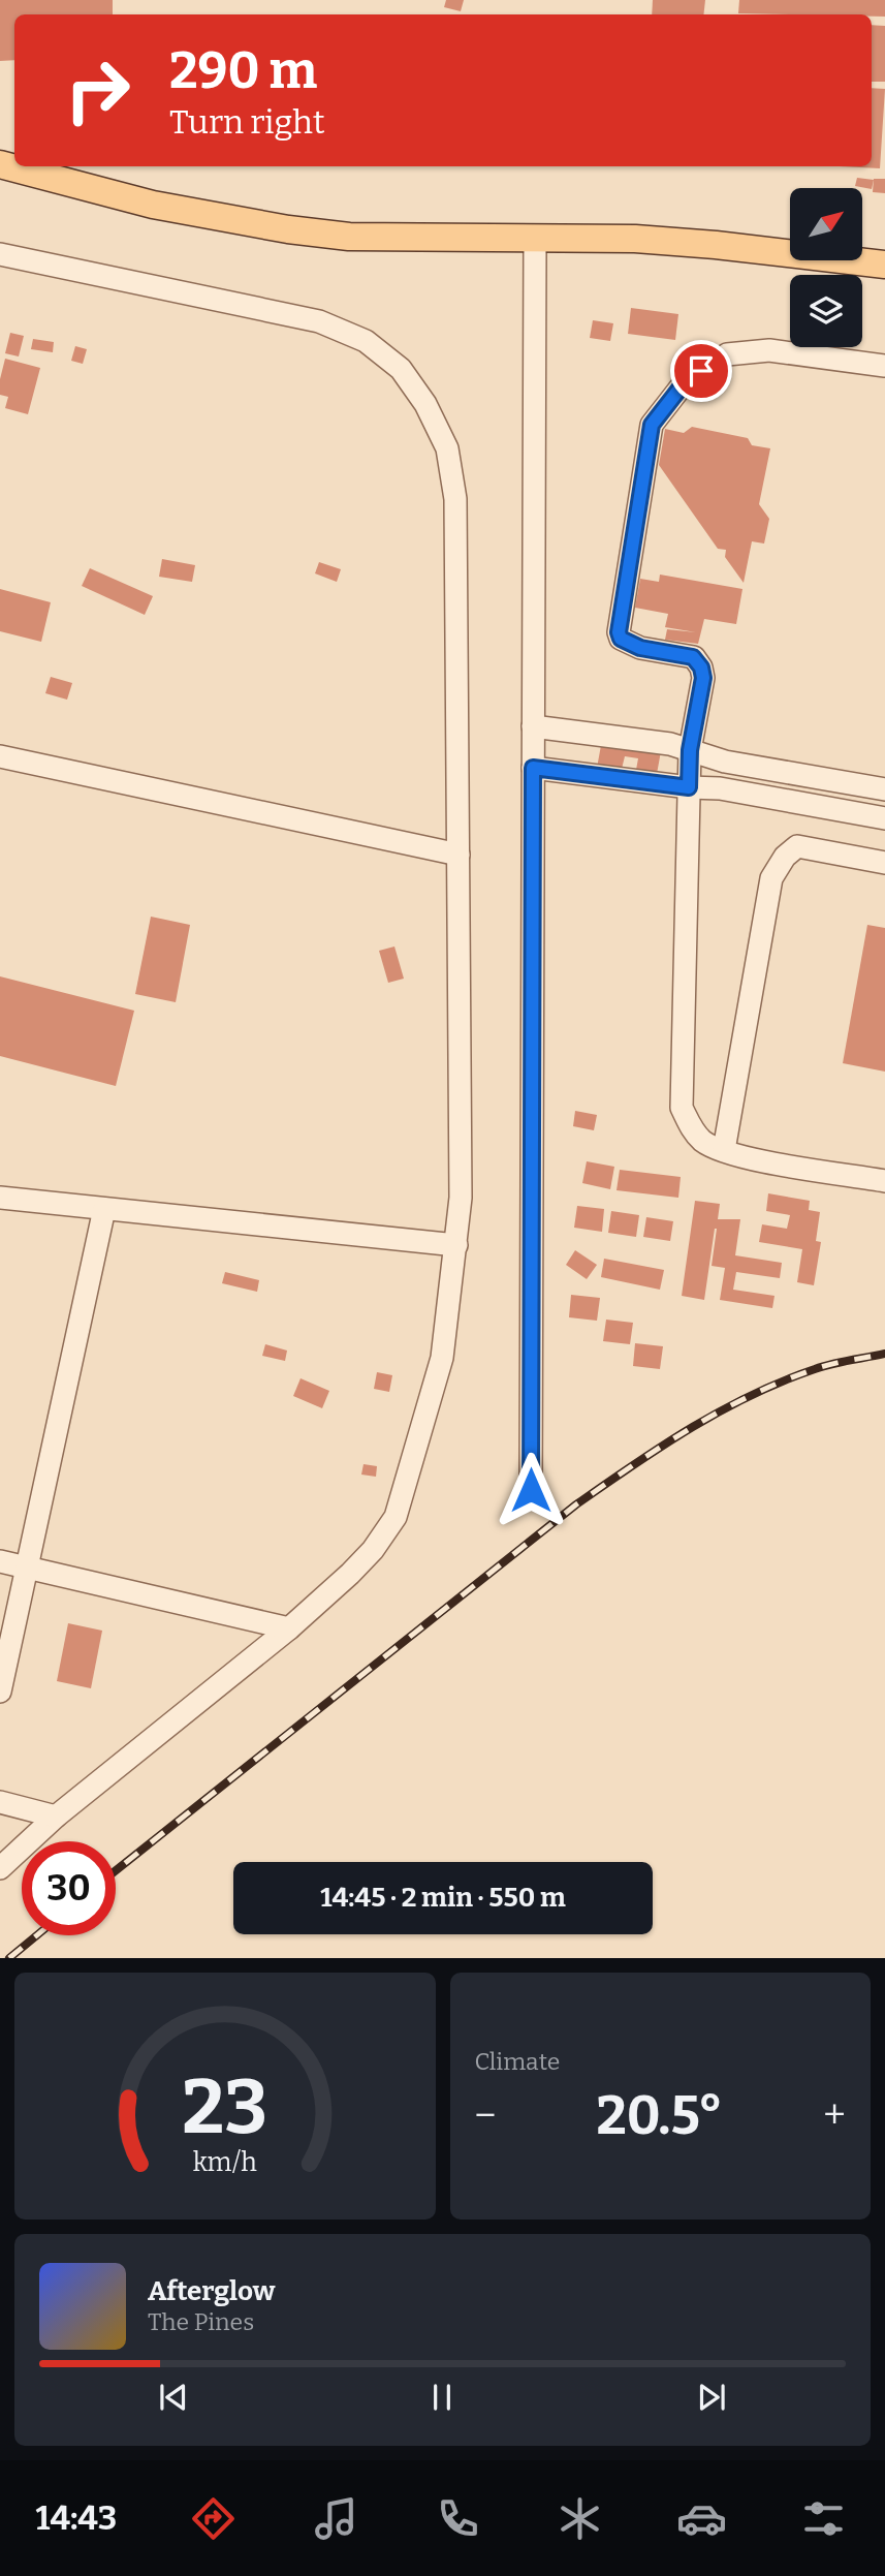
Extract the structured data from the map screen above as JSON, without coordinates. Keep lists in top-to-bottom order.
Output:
{
  "north": "top right",
  "page": {
    "turn": ["290 m", "Turn right"],
    "limit": "30",
    "trip": "14:45 · 2 min · 550 m",
    "tile": "Climate",
    "heat": ["−", "20.5°", "+"],
    "song": ["Afterglow", "The Pines"],
    "tabs": "14:43",
    "gauge": ["23", "km/h"]
  }
}
